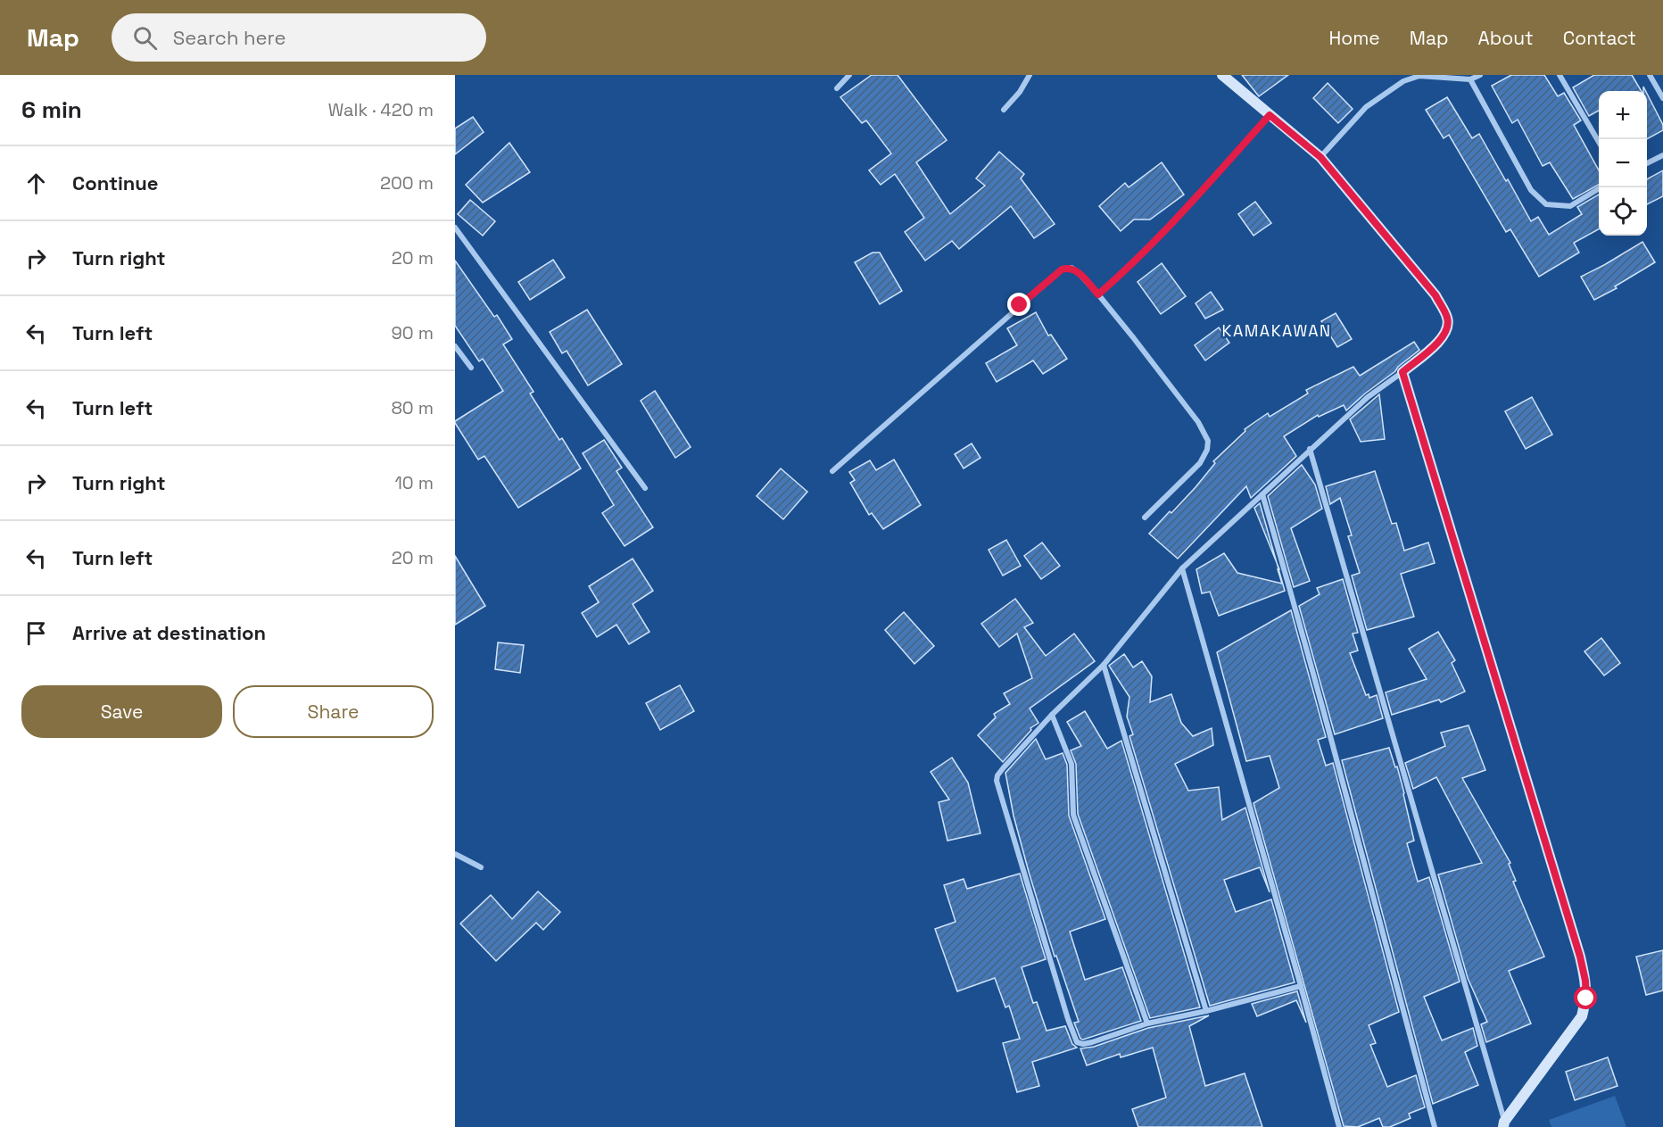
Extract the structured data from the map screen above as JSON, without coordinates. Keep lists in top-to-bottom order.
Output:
{
  "districts": ["KAMAKAWAN"],
  "page": {
    "header": "Map",
    "search": "Search here",
    "nav": [
      "Home",
      "Map",
      "About",
      "Contact"
    ],
    "heading": ["6 min", "Walk · 420 m"],
    "map_buttons": ["+", "−"],
    "list": [
      ["Continue", "200 m"],
      ["Turn right", "20 m"],
      ["Turn left", "90 m"],
      ["Turn left", "80 m"],
      ["Turn right", "10 m"],
      ["Turn left", "20 m"],
      "Arrive at destination"
    ],
    "buttons": ["Save", "Share"]
  }
}
